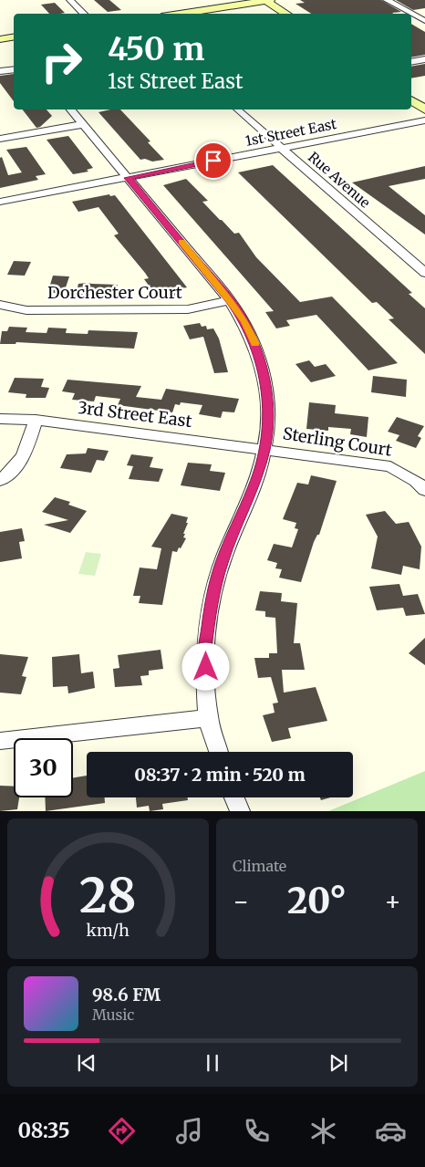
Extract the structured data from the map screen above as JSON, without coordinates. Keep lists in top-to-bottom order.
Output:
{
  "streets": {
    "street": [
      "1st Street East",
      "Rue Avenue",
      "Dorchester Court",
      "3rd Street East",
      "Sterling Court"
    ]
  },
  "crossings": [
    ["1st Street East", "Rue Avenue"],
    ["3rd Street East", "Sterling Court"]
  ],
  "page": {
    "turn": ["450 m", "1st Street East"],
    "limit": "30",
    "trip": "08:37 · 2 min · 520 m",
    "tile": "Climate",
    "heat": ["−", "20°", "+"],
    "song": ["98.6 FM", "Music"],
    "tabs": "08:35",
    "gauge": ["28", "km/h"]
  }
}
